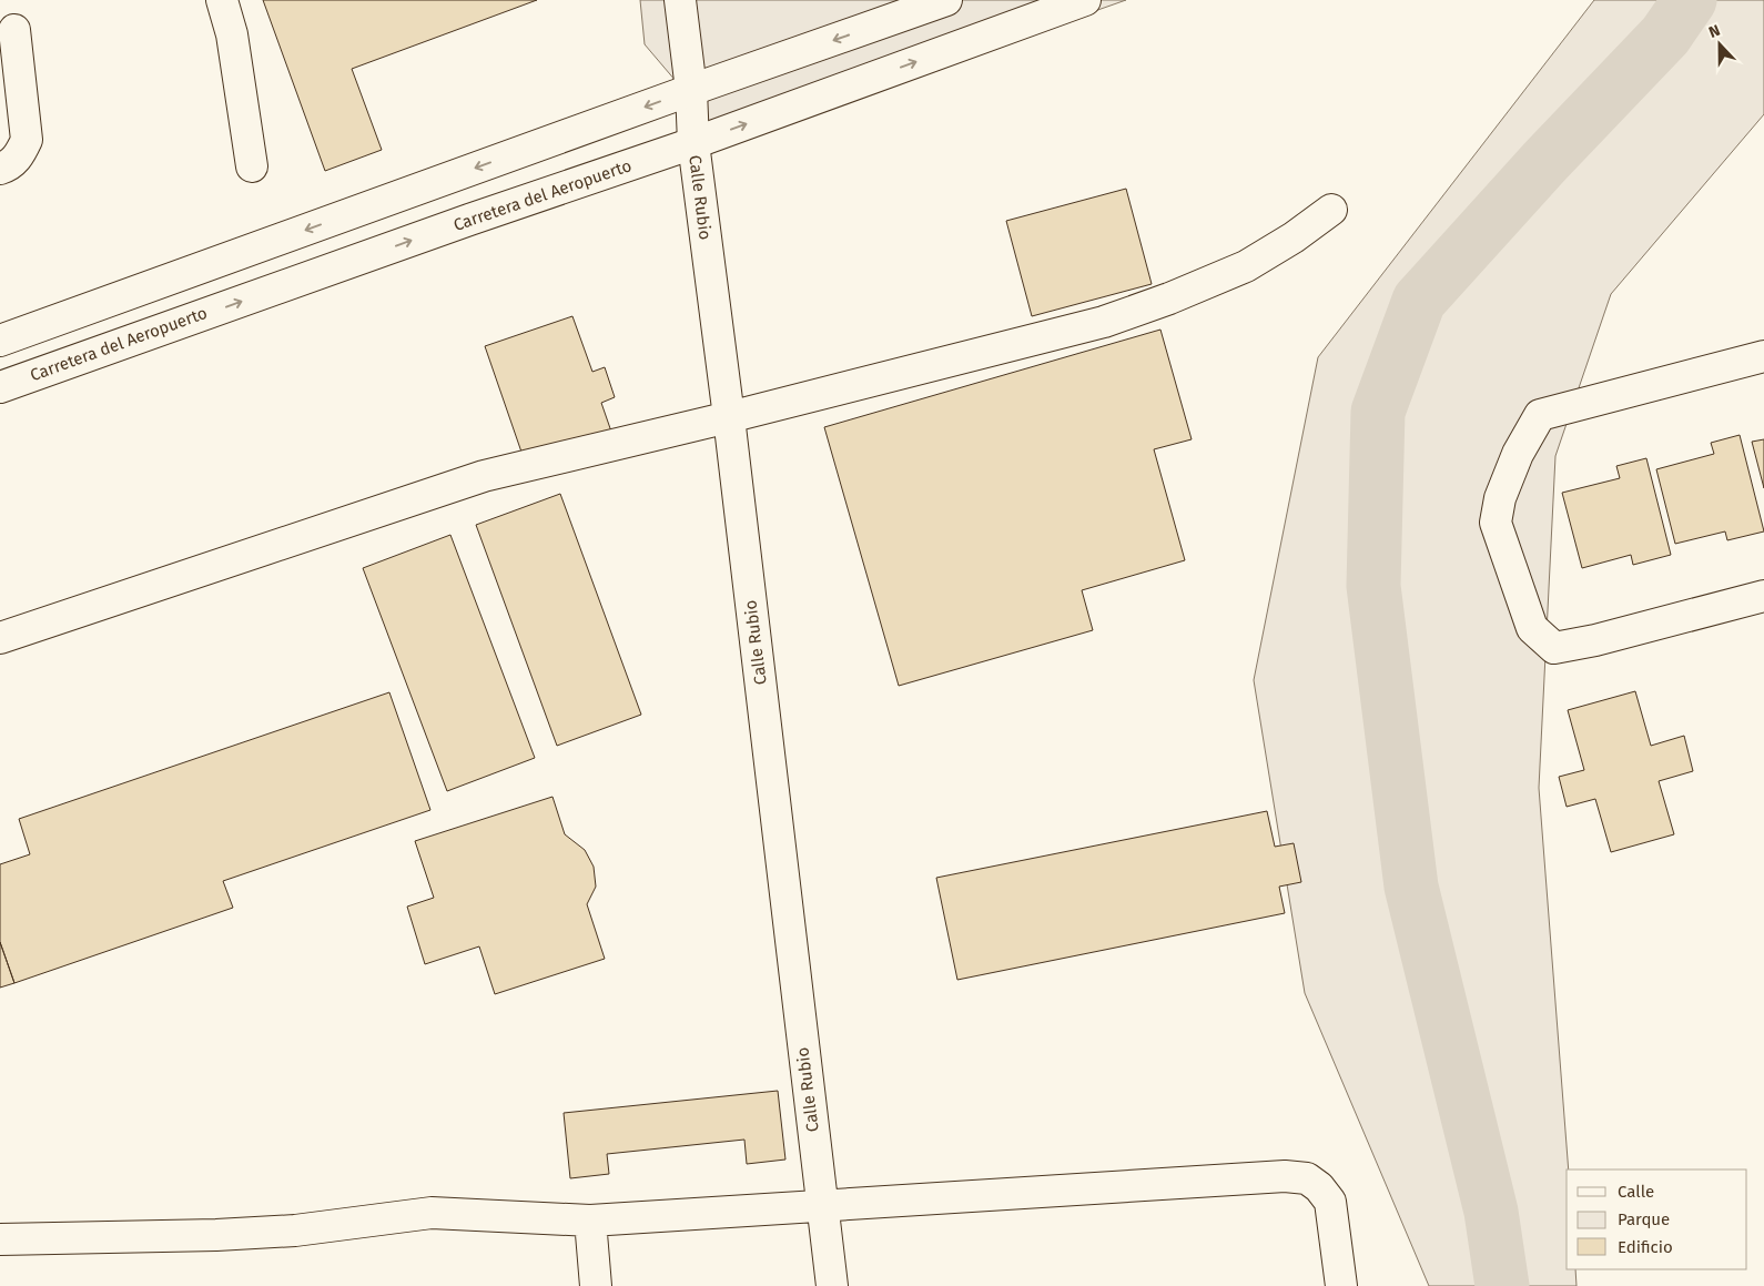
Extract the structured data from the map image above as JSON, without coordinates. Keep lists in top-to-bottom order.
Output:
{
  "streets": {
    "street": ["Carretera del Aeropuerto", "Calle Rubio"]
  },
  "crossings": [
    ["Carretera del Aeropuerto", "Calle Rubio"]
  ],
  "legend": ["Calle", "Parque", "Edificio"],
  "north": "top"
}
